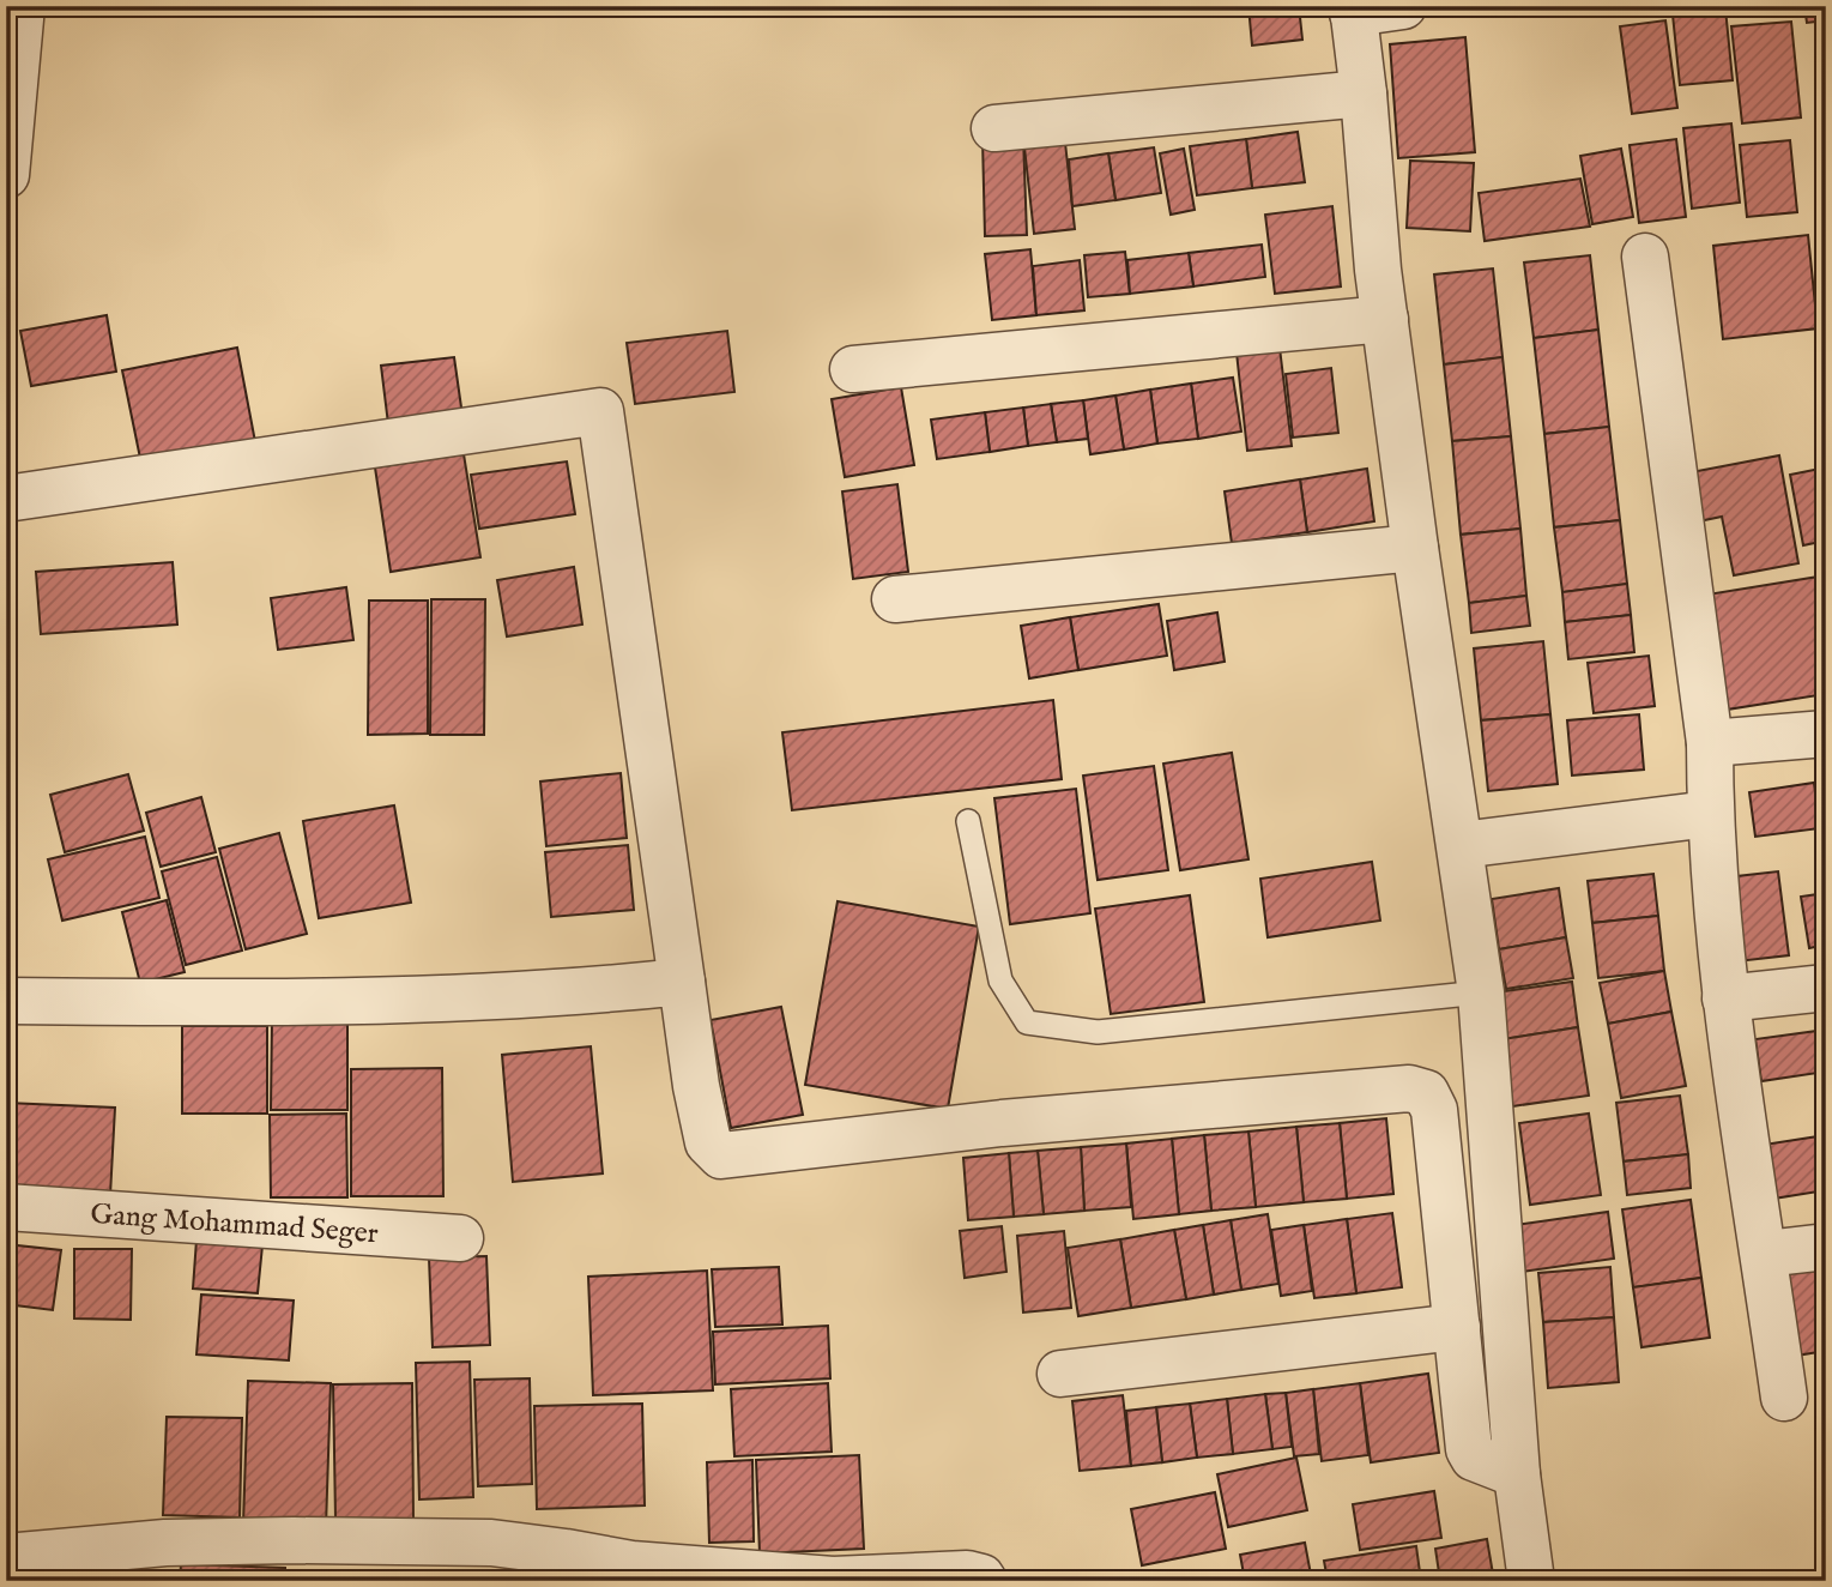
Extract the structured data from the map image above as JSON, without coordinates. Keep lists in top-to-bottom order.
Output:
{
  "streets": {
    "street": ["Gang Mohammad Seger"]
  }
}
